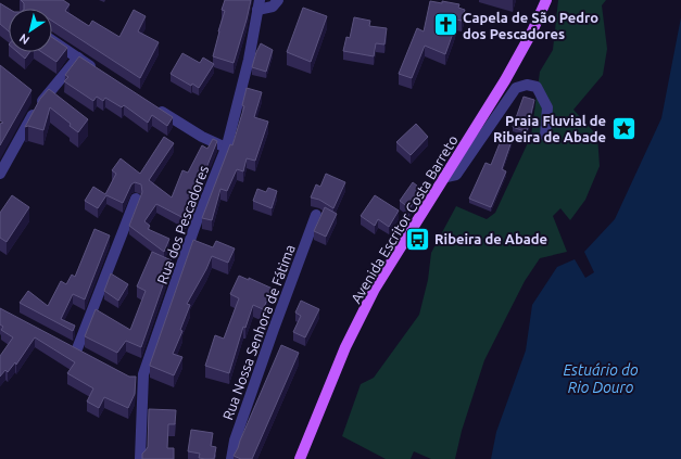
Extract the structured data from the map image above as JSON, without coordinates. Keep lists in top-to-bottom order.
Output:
{
  "streets": {
    "main road": ["Avenida Escritor Costa Barreto"],
    "street": ["Rua dos Pescadores", "Rua Nossa Senhora de Fátima"]
  },
  "water": ["Estuário do Rio Douro"],
  "places": {
    "church": ["Capela de São Pedro dos Pescadores"],
    "place": ["Praia Fluvial de Ribeira de Abade"],
    "bus stop": ["Ribeira de Abade"]
  },
  "north": "bottom left"
}
